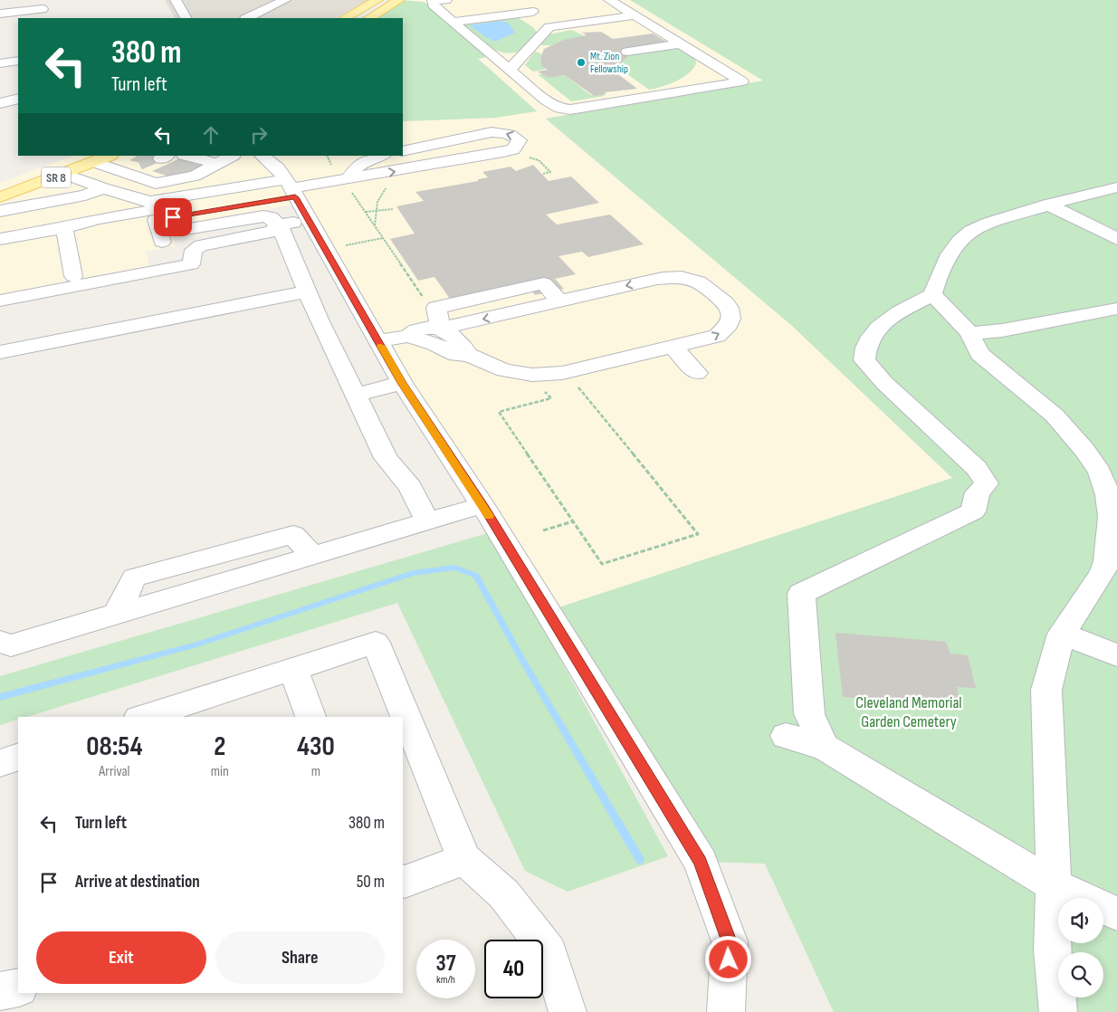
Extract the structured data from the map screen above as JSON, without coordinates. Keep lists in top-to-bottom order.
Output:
{
  "streets": {
    "main road": ["SR 8"]
  },
  "parks": ["Cleveland Memorial Garden Cemetery"],
  "places": ["Mt. Zion Fellowship"],
  "page": {
    "turn": ["380 m", "Turn left"],
    "eta": [
      "08:54",
      "Arrival",
      "2",
      "min",
      "430",
      "m"
    ],
    "list": [
      {
        "name": "Turn left",
        "value": "380 m"
      },
      {
        "name": "Arrive at destination",
        "value": "50 m"
      }
    ],
    "buttons": ["Exit", "Share"],
    "speed": "37 km/h",
    "limit": "40"
  }
}
